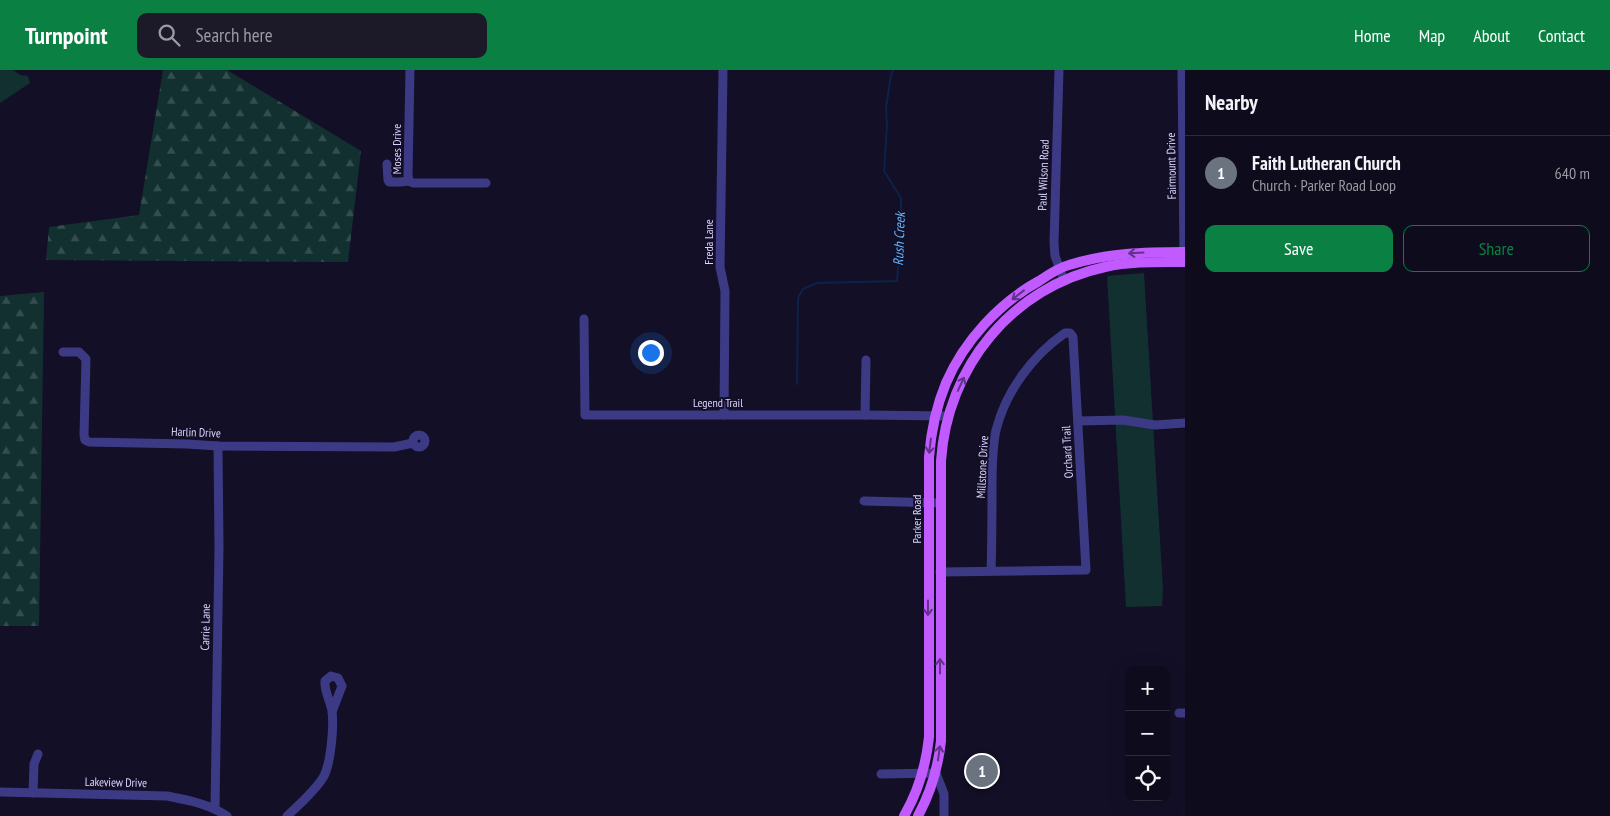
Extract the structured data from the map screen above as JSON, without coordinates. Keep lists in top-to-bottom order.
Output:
{
  "streets": {
    "main road": ["Parker Road"],
    "street": [
      "Moses Drive",
      "Fairmount Drive",
      "Paul Wilson Road",
      "Freda Lane",
      "Legend Trail",
      "Harlin Drive",
      "Orchard Trail",
      "Millstone Drive",
      "Carrie Lane",
      "Lakeview Drive"
    ]
  },
  "crossings": [
    ["Fairmount Drive", "Parker Road"],
    ["Paul Wilson Road", "Parker Road"],
    ["Freda Lane", "Legend Trail"],
    ["Legend Trail", "Parker Road"],
    ["Harlin Drive", "Carrie Lane"],
    ["Orchard Trail", "Millstone Drive"],
    ["Carrie Lane", "Lakeview Drive"]
  ],
  "water": ["Rush Creek"],
  "page": {
    "header": "Turnpoint",
    "search": "Search here",
    "nav": [
      "Home",
      "Map",
      "About",
      "Contact"
    ],
    "heading": "Nearby",
    "list": [
      {
        "mark": "1",
        "name": "Faith Lutheran Church",
        "note": "Church · Parker Road Loop",
        "value": "640 m"
      }
    ],
    "buttons": ["Save", "Share"],
    "map_buttons": ["+", "−"],
    "pins": "1"
  }
}
